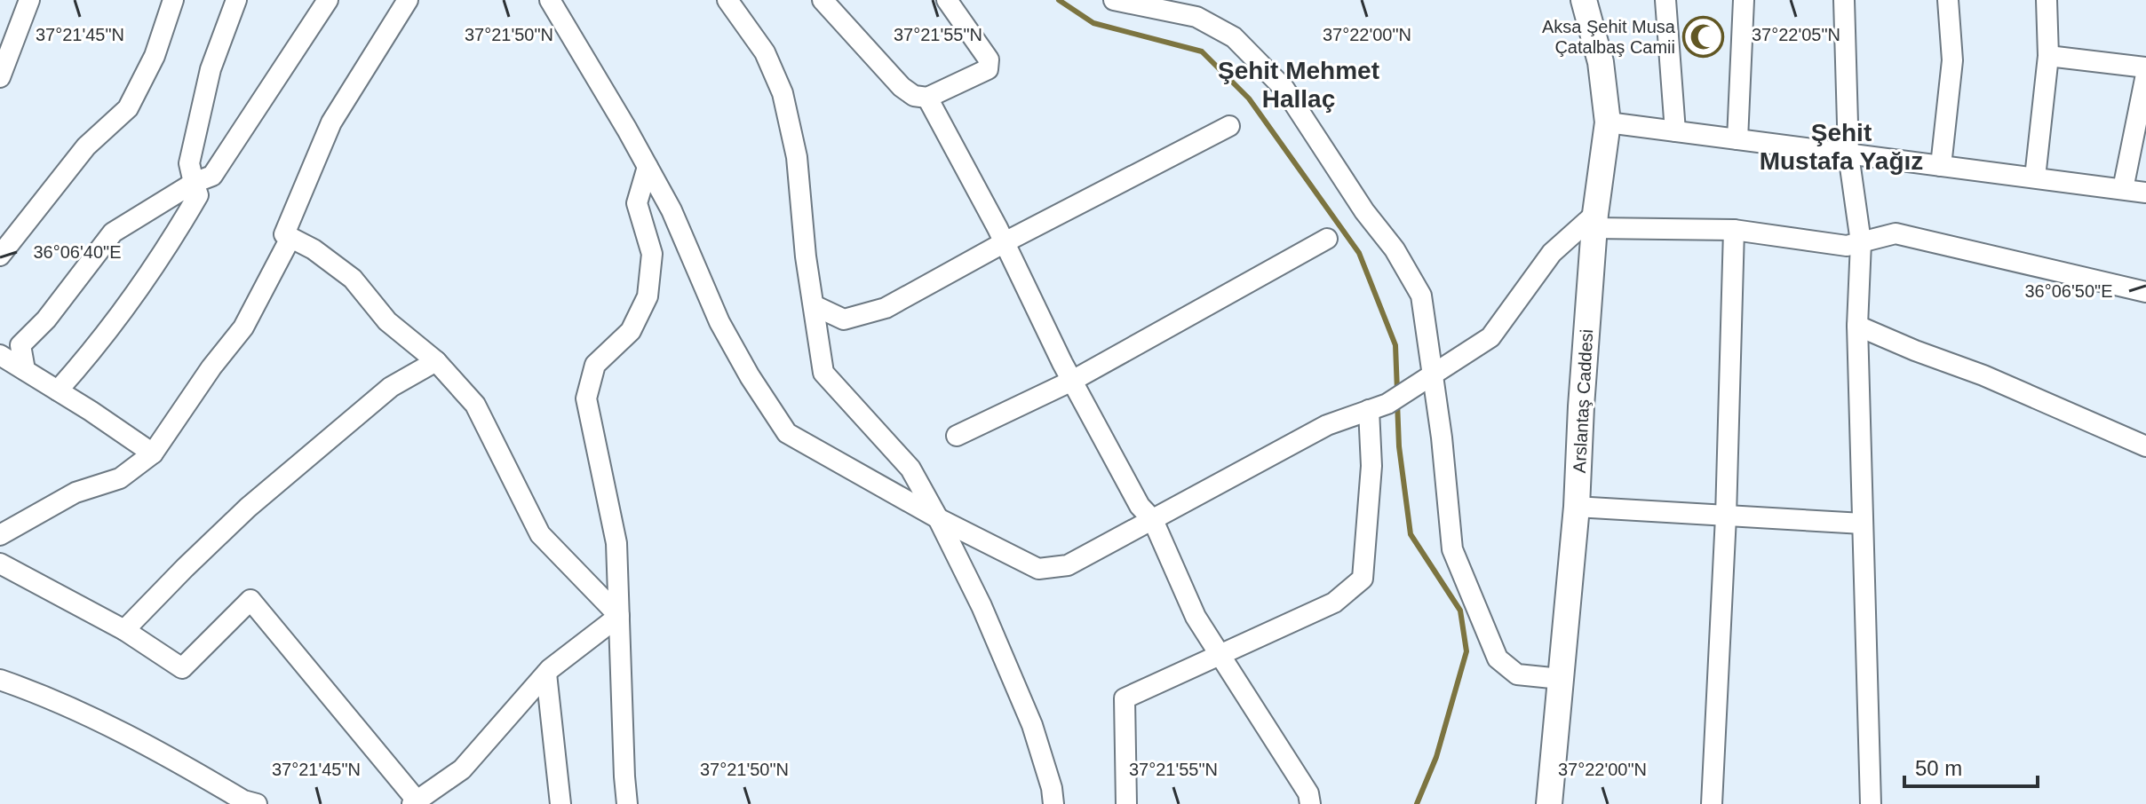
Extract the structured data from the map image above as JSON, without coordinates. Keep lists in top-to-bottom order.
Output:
{
  "streets": {
    "main road": ["Arslantaş Caddesi"]
  },
  "districts": ["Şehit Mehmet Hallaç", "Şehit Mustafa Yağız"],
  "places": {
    "mosque": ["Aksa Şehit Musa Çatalbaş Camii"]
  },
  "scale_bar": "50 m",
  "coordinates": [
    "37°21'45\"N",
    "37°21'50\"N",
    "37°21'55\"N",
    "37°22'00\"N",
    "37°22'05\"N",
    "36°06'40\"E",
    "36°06'50\"E"
  ]
}
